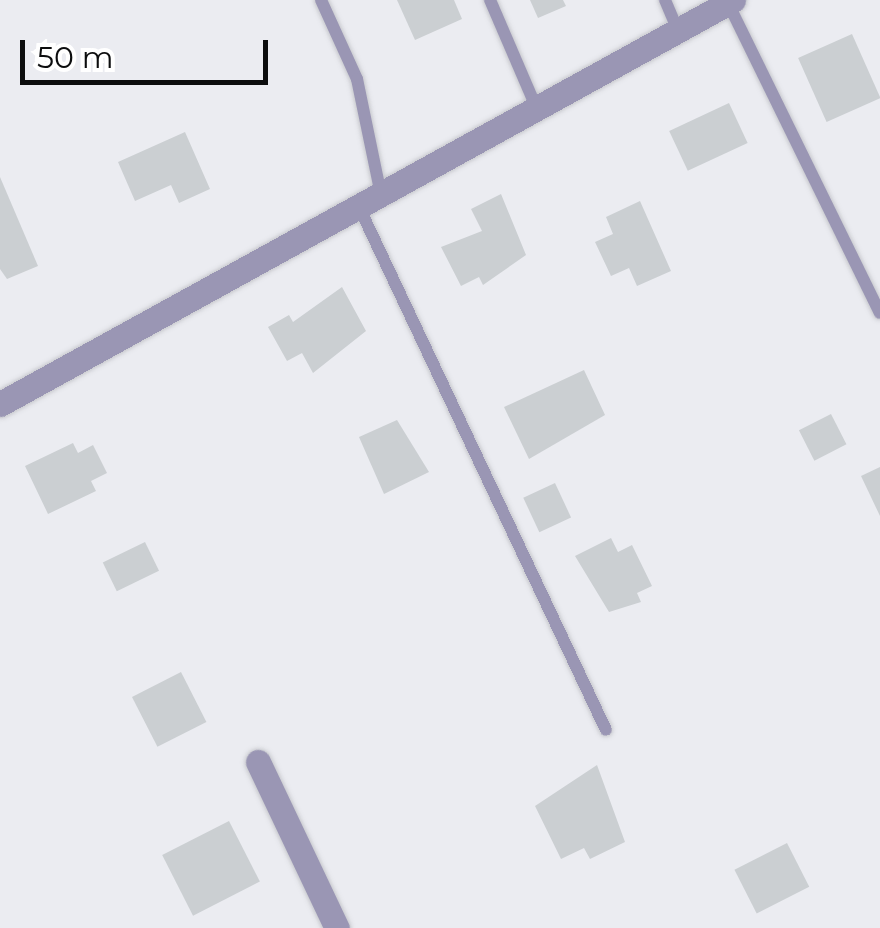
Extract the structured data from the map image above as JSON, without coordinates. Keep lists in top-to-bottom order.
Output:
{
  "scale_bar": "50 m"
}
